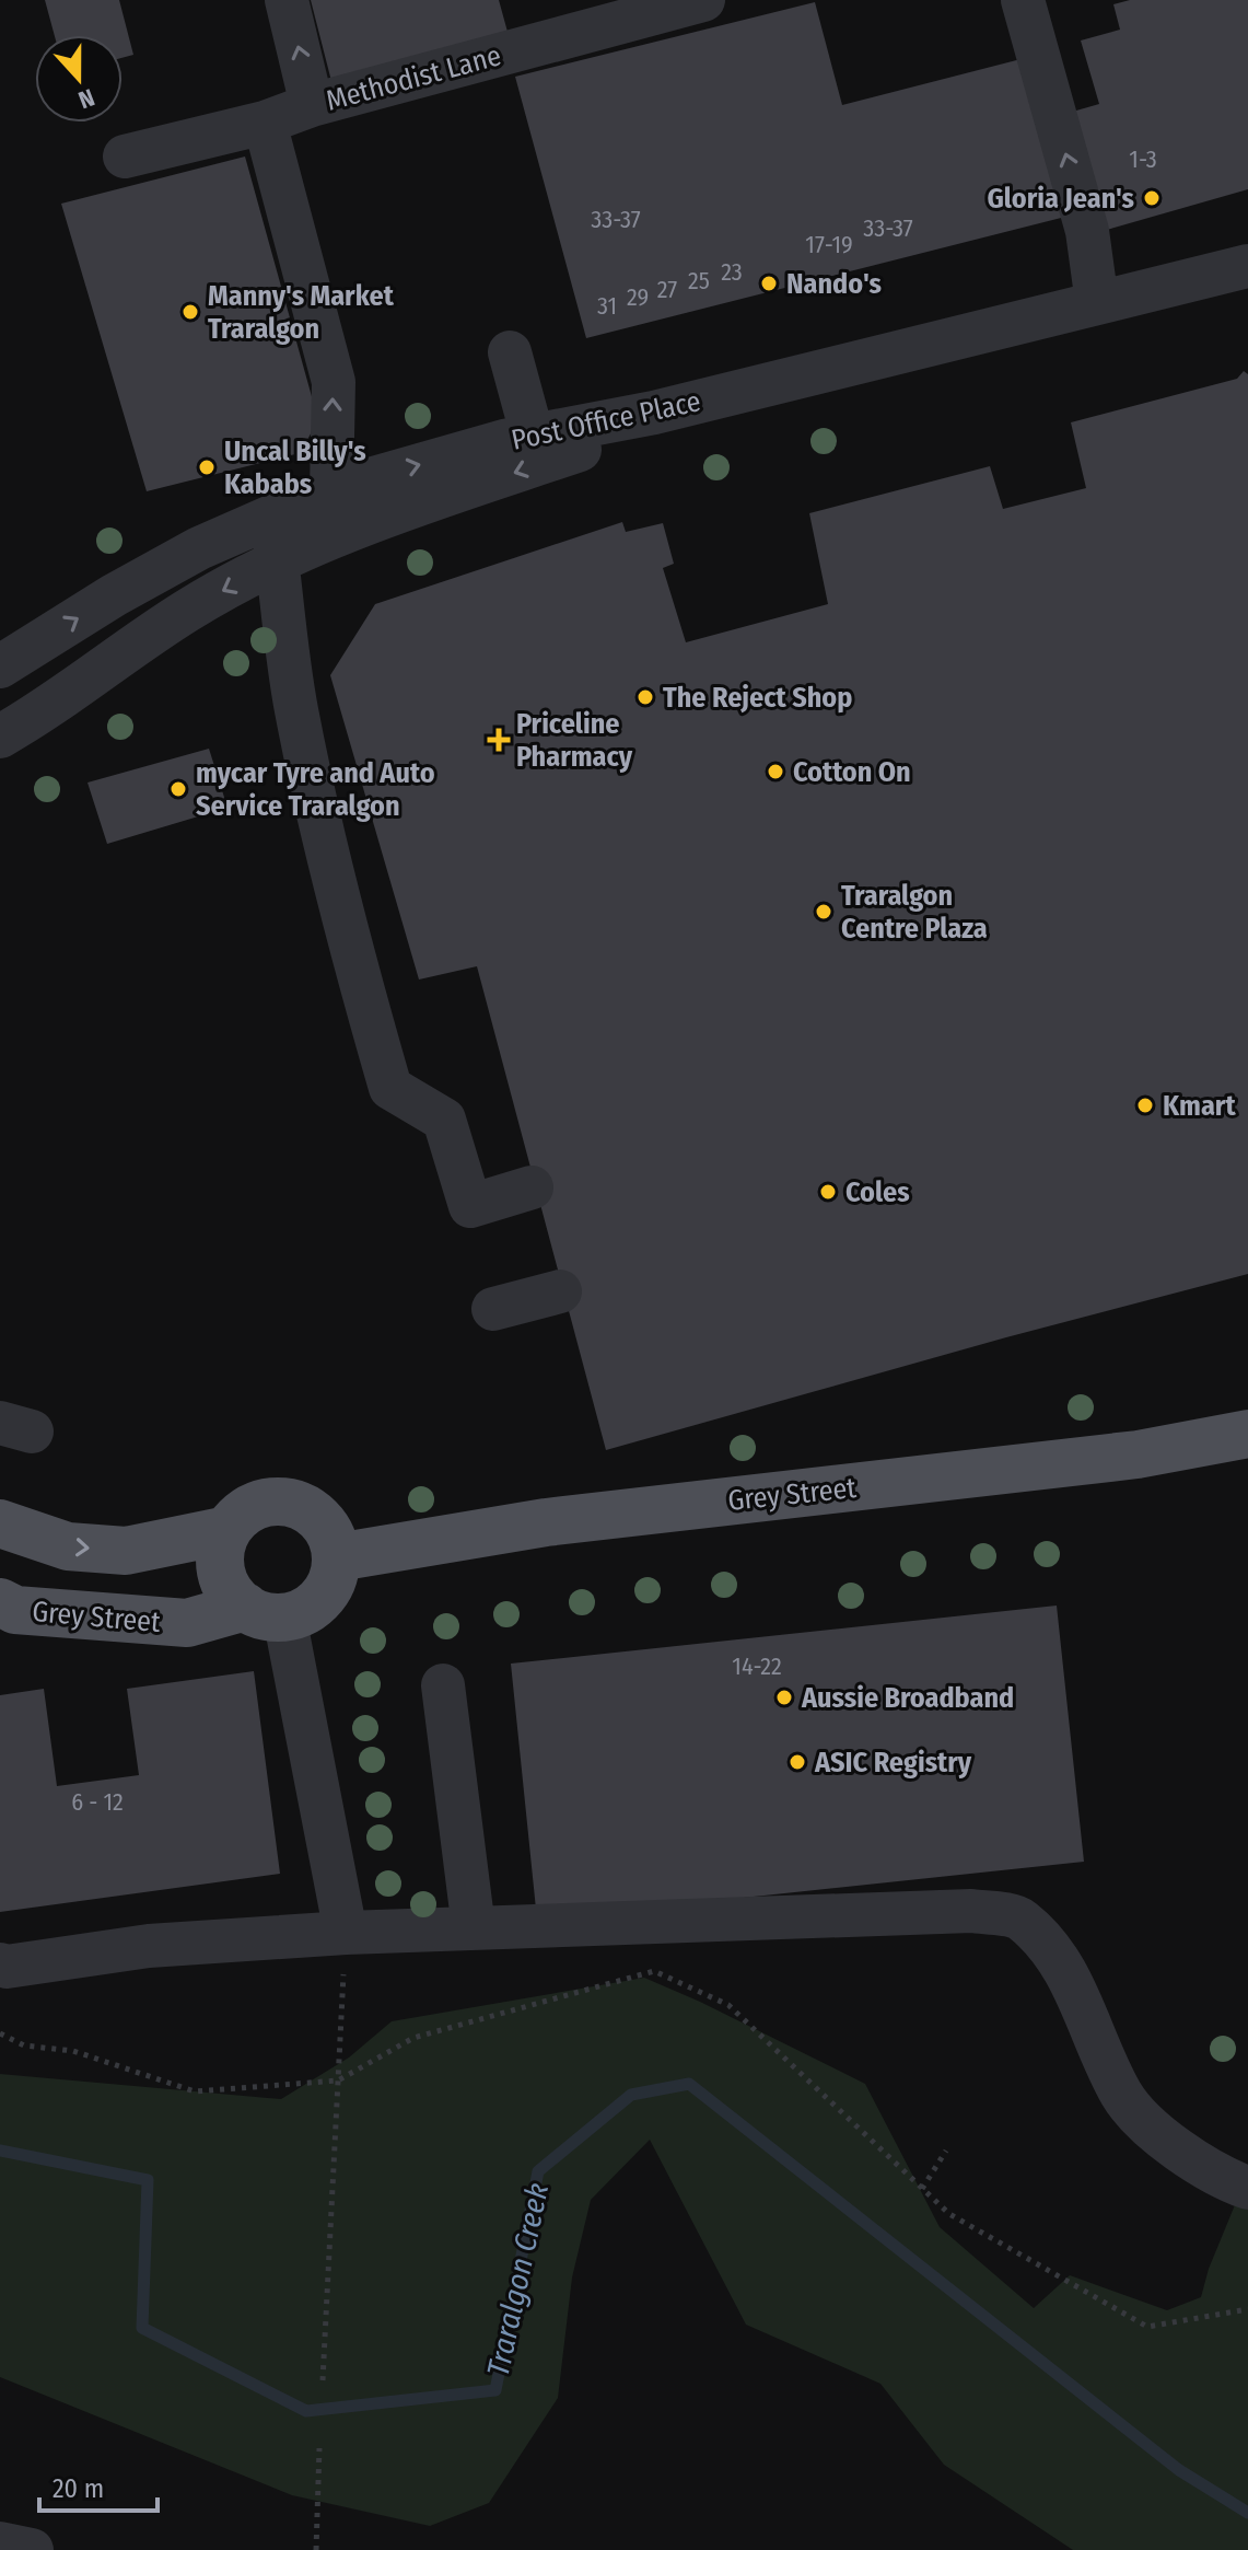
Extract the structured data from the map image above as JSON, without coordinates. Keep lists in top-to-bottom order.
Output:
{
  "streets": {
    "main road": ["Grey Street"],
    "street": ["Methodist Lane", "Post Office Place"]
  },
  "water": ["Traralgon Creek"],
  "places": {
    "other": [
      "Gloria Jean's",
      "Nando's",
      "Manny's Market Traralgon",
      "Uncal Billy's Kababs",
      "The Reject Shop",
      "Cotton On",
      "mycar Tyre and Auto Service Traralgon",
      "Traralgon Centre Plaza",
      "Kmart",
      "Coles",
      "Aussie Broadband",
      "ASIC Registry"
    ],
    "health": ["Priceline Pharmacy"]
  },
  "house_numbers": [
    "1-3",
    "33-37",
    "33-37",
    "17-19",
    "23",
    "25",
    "27",
    "29",
    "31",
    "14-22",
    "6 - 12"
  ],
  "scale_bar": "20 m",
  "north": "bottom"
}
